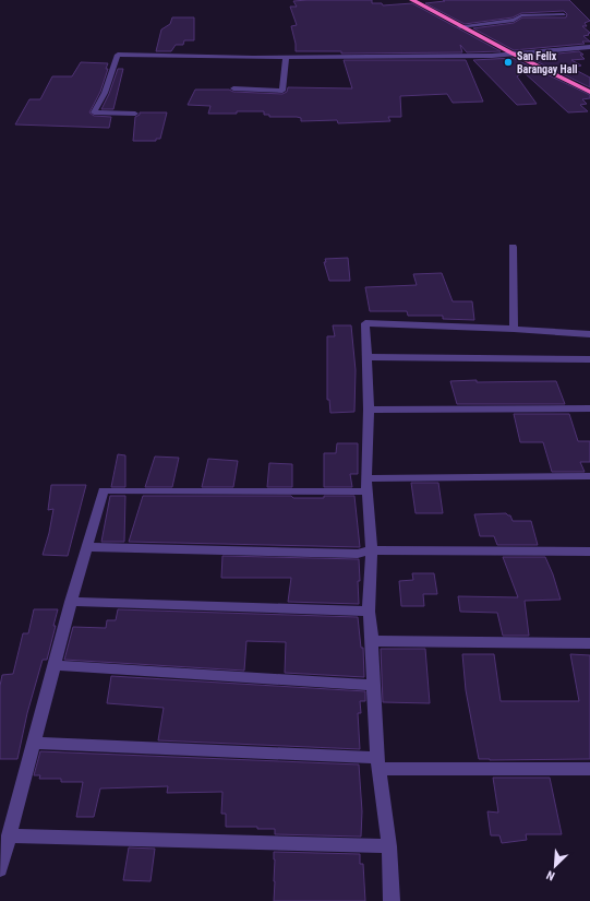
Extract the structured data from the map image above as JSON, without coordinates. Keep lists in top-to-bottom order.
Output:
{
  "places": ["San Felix Barangay Hall"],
  "north": "bottom left"
}
